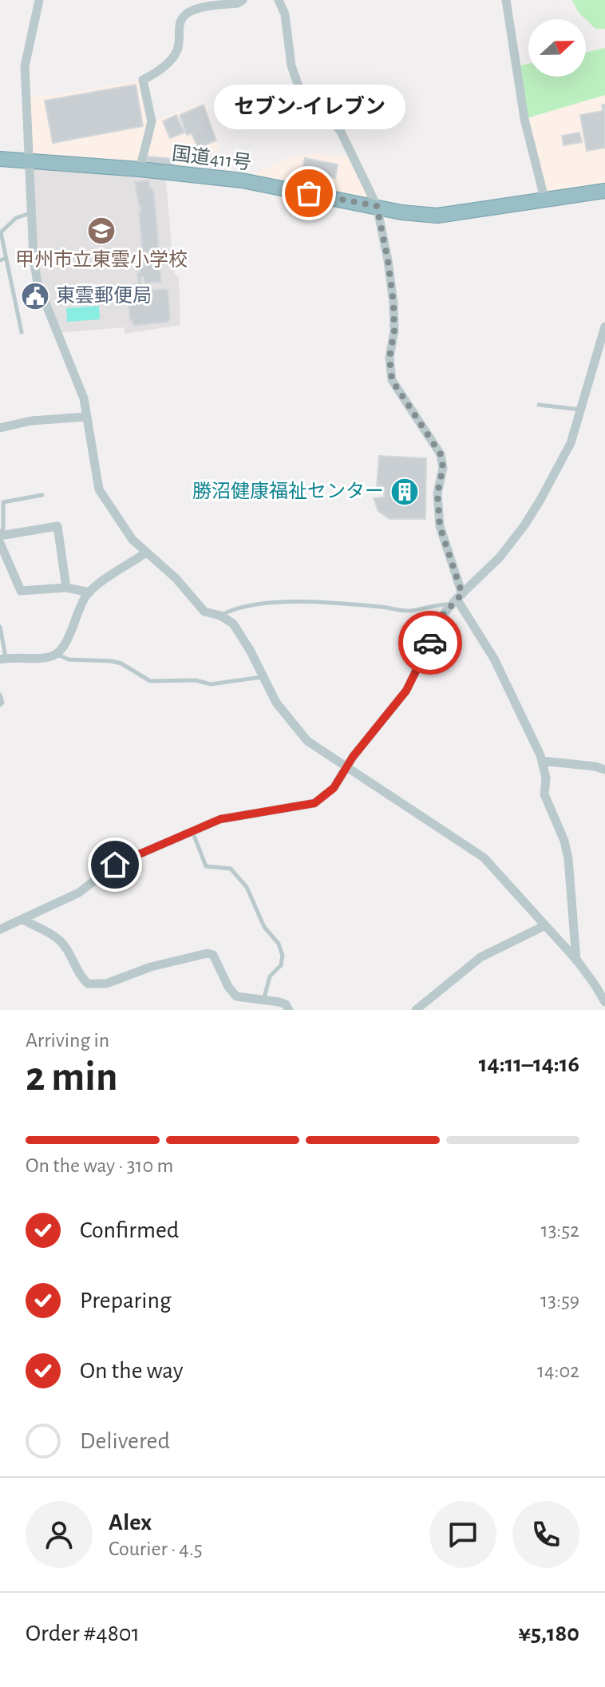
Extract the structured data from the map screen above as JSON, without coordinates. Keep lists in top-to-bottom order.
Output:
{
  "streets": {
    "highway": ["国道411号"]
  },
  "places": {
    "other": ["セブン-イレブン"],
    "school or university": ["甲州市立東雲小学校"],
    "public building": ["東雲郵便局"],
    "building": ["勝沼健康福祉センター"]
  },
  "north": "right",
  "page": {
    "bubble": "セブン-イレブン",
    "heading": ["2 min", "Arriving in", "14:11–14:16"],
    "panel": [
      "Alex",
      "Courier · 4.5",
      "Order #4801",
      "¥5,180"
    ],
    "bar": "On the way · 310 m",
    "list": [
      ["Confirmed", "13:52"],
      ["Preparing", "13:59"],
      ["On the way", "14:02"],
      "Delivered"
    ]
  }
}
